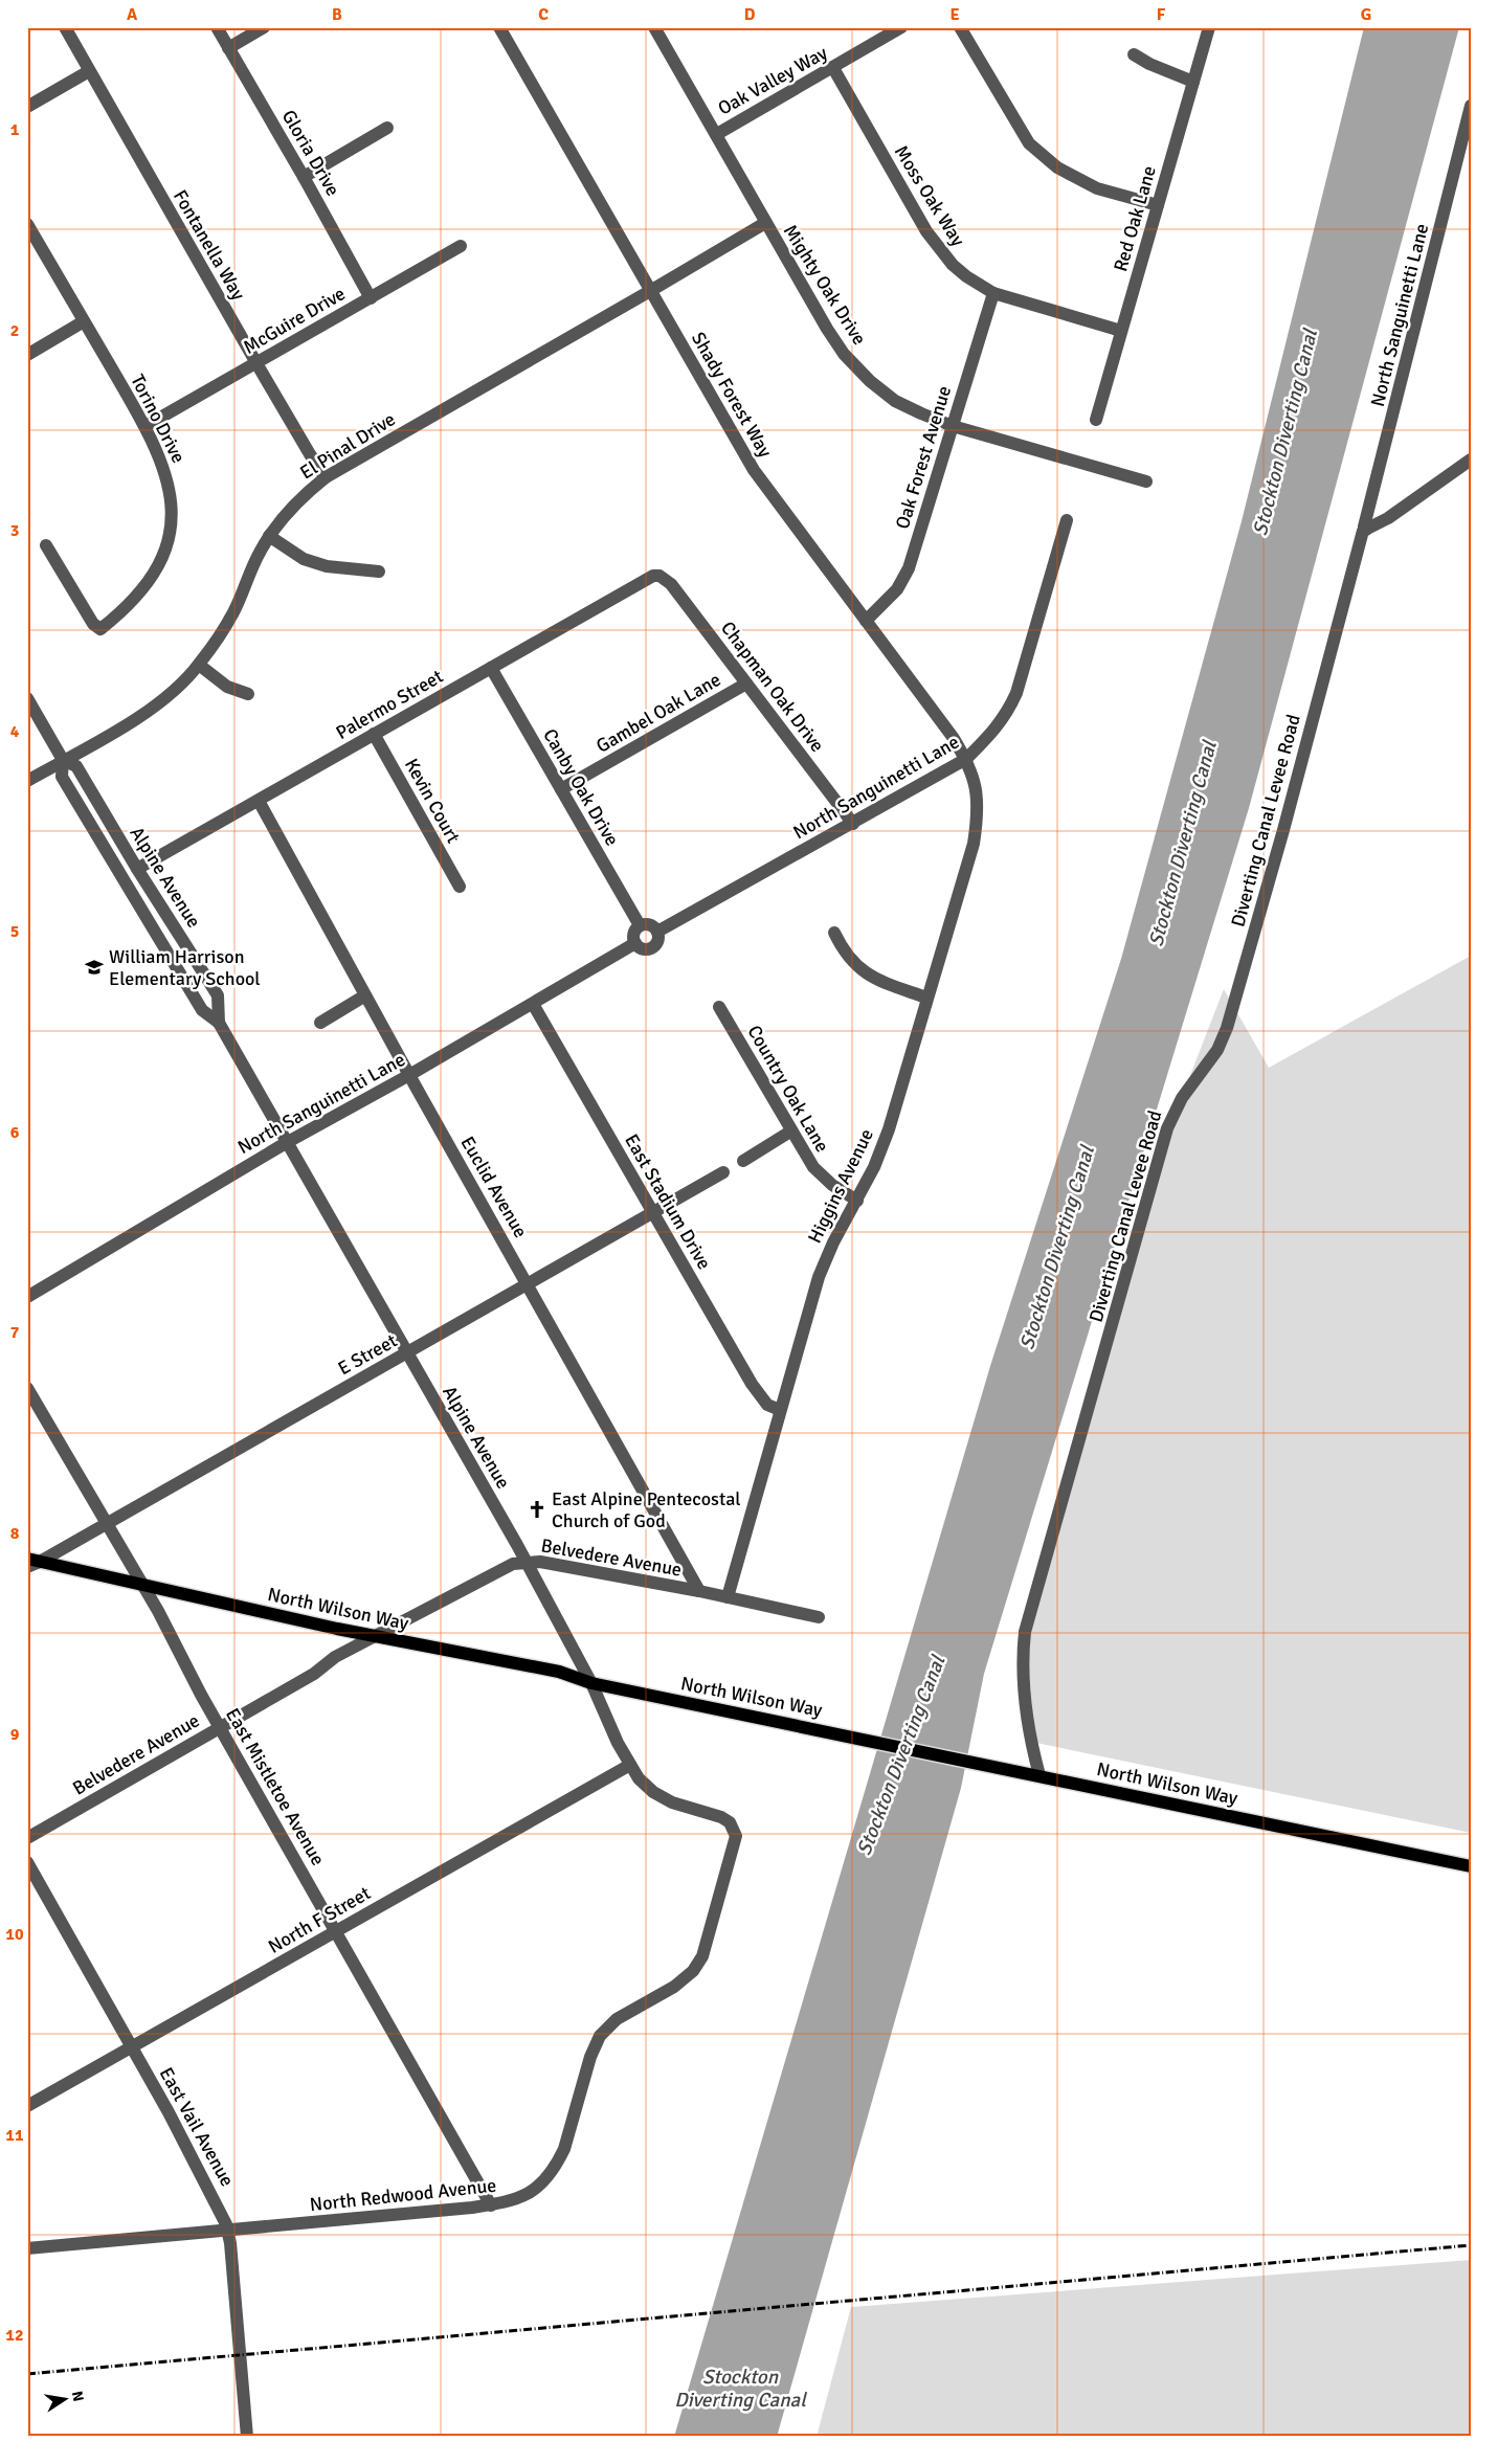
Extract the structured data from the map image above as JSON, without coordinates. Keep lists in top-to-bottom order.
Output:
{
  "streets": {
    "main road": ["North Wilson Way"],
    "street": [
      "Oak Valley Way",
      "Gloria Drive",
      "Moss Oak Way",
      "Red Oak Lane",
      "Fontanella Way",
      "Mighty Oak Drive",
      "North Sanguinetti Lane",
      "McGuire Drive",
      "Shady Forest Way",
      "Torino Drive",
      "El Pinal Drive",
      "Oak Forest Avenue",
      "Chapman Oak Drive",
      "Palermo Street",
      "Gambel Oak Lane",
      "Canby Oak Drive",
      "Kevin Court",
      "Diverting Canal Levee Road",
      "Alpine Avenue",
      "Country Oak Lane",
      "Higgins Avenue",
      "Euclid Avenue",
      "East Stadium Drive",
      "E Street",
      "Belvedere Avenue",
      "East Mistletoe Avenue",
      "North F Street",
      "East Vail Avenue",
      "North Redwood Avenue"
    ]
  },
  "crossings": [
    ["Oak Valley Way", "Moss Oak Way"],
    ["Oak Valley Way", "Mighty Oak Drive"],
    ["Gloria Drive", "McGuire Drive"],
    ["Moss Oak Way", "Red Oak Lane"],
    ["Moss Oak Way", "Oak Forest Avenue"],
    ["Fontanella Way", "McGuire Drive"],
    ["Fontanella Way", "El Pinal Drive"],
    ["Mighty Oak Drive", "El Pinal Drive"],
    ["Mighty Oak Drive", "Oak Forest Avenue"],
    ["North Sanguinetti Lane", "Shady Forest Way"],
    ["North Sanguinetti Lane", "Chapman Oak Drive"],
    ["North Sanguinetti Lane", "Canby Oak Drive"],
    ["North Sanguinetti Lane", "Diverting Canal Levee Road"],
    ["North Sanguinetti Lane", "Alpine Avenue"],
    ["North Sanguinetti Lane", "Higgins Avenue"],
    ["North Sanguinetti Lane", "Euclid Avenue"],
    ["North Sanguinetti Lane", "East Stadium Drive"],
    ["McGuire Drive", "Torino Drive"],
    ["Shady Forest Way", "El Pinal Drive"],
    ["Shady Forest Way", "Oak Forest Avenue"],
    ["Shady Forest Way", "Higgins Avenue"],
    ["El Pinal Drive", "Alpine Avenue"],
    ["Chapman Oak Drive", "Palermo Street"],
    ["Chapman Oak Drive", "Gambel Oak Lane"],
    ["Palermo Street", "Canby Oak Drive"],
    ["Palermo Street", "Kevin Court"],
    ["Palermo Street", "Alpine Avenue"],
    ["Palermo Street", "Euclid Avenue"],
    ["Gambel Oak Lane", "Canby Oak Drive"],
    ["Diverting Canal Levee Road", "North Wilson Way"],
    ["Alpine Avenue", "E Street"],
    ["Alpine Avenue", "Belvedere Avenue"],
    ["Alpine Avenue", "North Wilson Way"],
    ["Alpine Avenue", "North F Street"],
    ["Alpine Avenue", "North Redwood Avenue"],
    ["Country Oak Lane", "Higgins Avenue"],
    ["Higgins Avenue", "East Stadium Drive"],
    ["Higgins Avenue", "Belvedere Avenue"],
    ["Euclid Avenue", "E Street"],
    ["Euclid Avenue", "Belvedere Avenue"],
    ["East Stadium Drive", "E Street"],
    ["E Street", "North Wilson Way"],
    ["E Street", "East Mistletoe Avenue"],
    ["Belvedere Avenue", "North Wilson Way"],
    ["Belvedere Avenue", "East Mistletoe Avenue"],
    ["North Wilson Way", "East Mistletoe Avenue"],
    ["East Mistletoe Avenue", "North F Street"],
    ["East Mistletoe Avenue", "North Redwood Avenue"],
    ["North F Street", "East Vail Avenue"],
    ["East Vail Avenue", "North Redwood Avenue"]
  ],
  "water": ["Stockton Diverting Canal"],
  "places": {
    "school or university": ["William Harrison Elementary School"],
    "church": ["East Alpine Pentecostal Church of God"]
  },
  "north": "right",
  "grid": {
    "columns": [
      "A",
      "B",
      "C",
      "D",
      "E",
      "F",
      "G"
    ],
    "rows": [
      "1",
      "2",
      "3",
      "4",
      "5",
      "6",
      "7",
      "8",
      "9",
      "10",
      "11",
      "12"
    ]
  }
}
